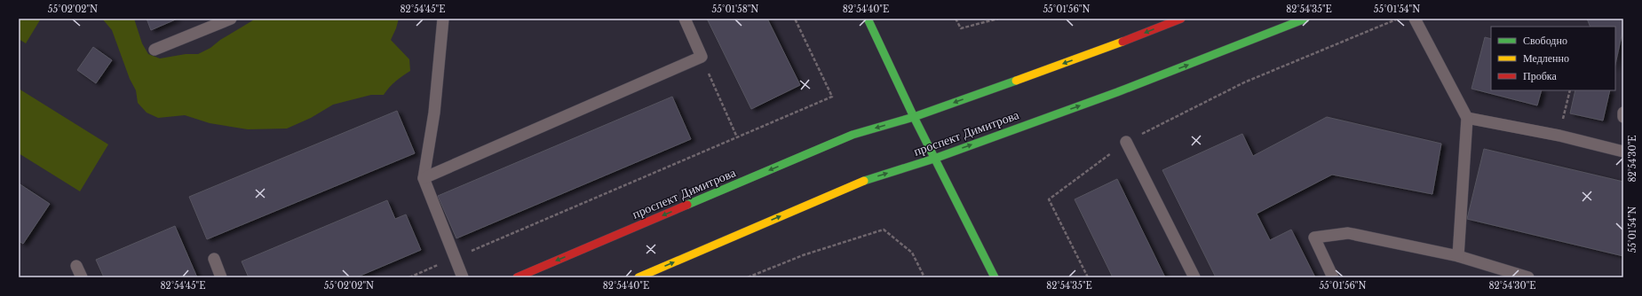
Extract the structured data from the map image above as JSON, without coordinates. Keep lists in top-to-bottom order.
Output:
{
  "streets": {
    "main road": ["проспект Димитрова"]
  },
  "legend": ["Свободно", "Медленно", "Пробка"],
  "coordinates": [
    "55°02'02\"N",
    "82°54'45\"E",
    "55°01'58\"N",
    "82°54'40\"E",
    "55°01'56\"N",
    "82°54'35\"E",
    "55°01'54\"N",
    "82°54'30\"E"
  ]
}
